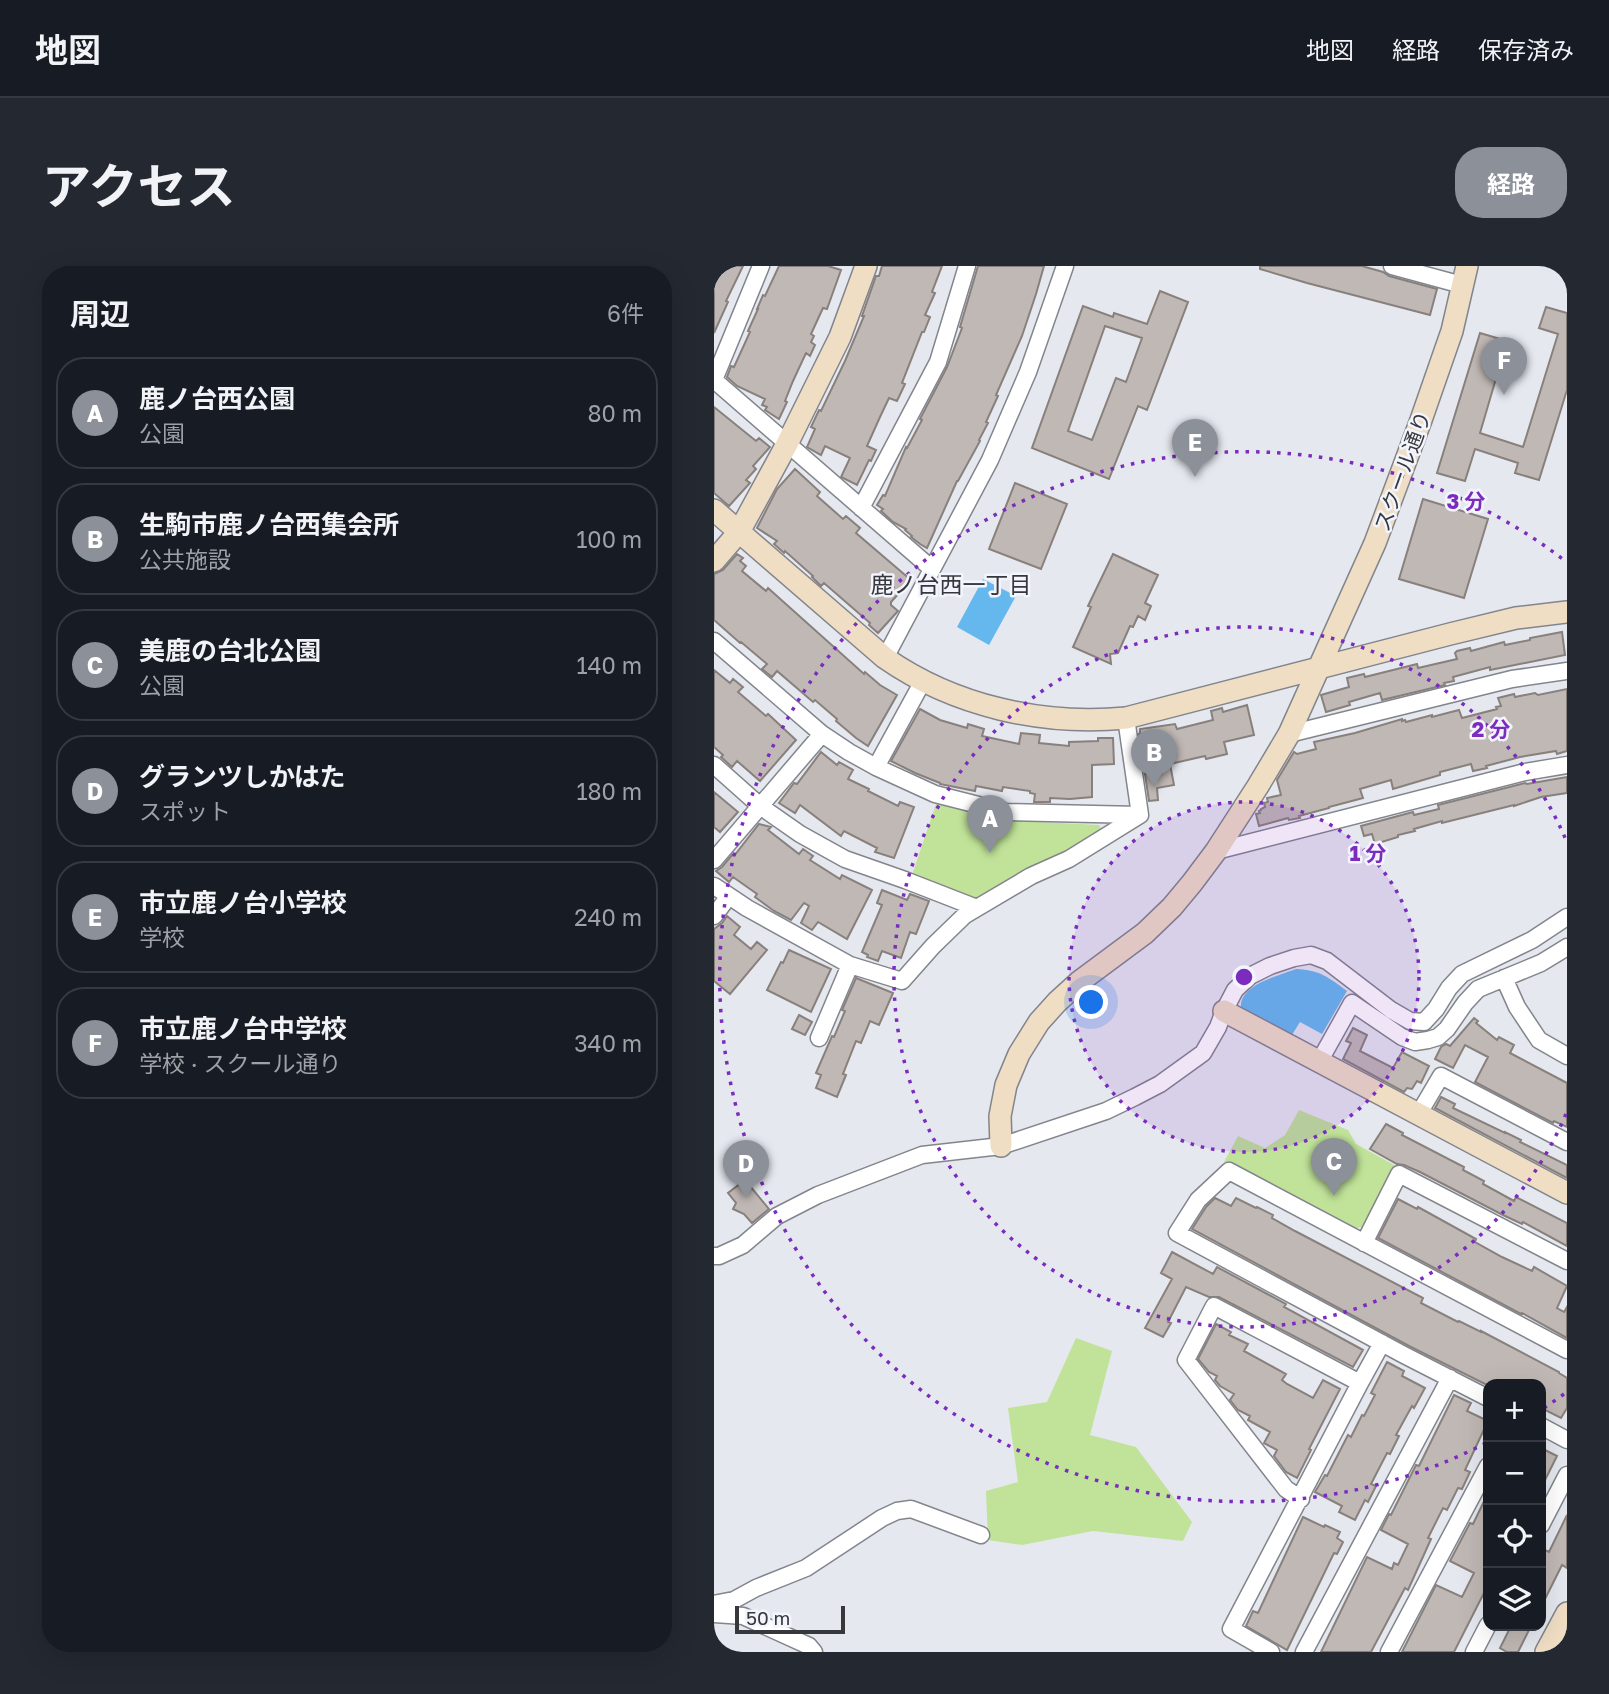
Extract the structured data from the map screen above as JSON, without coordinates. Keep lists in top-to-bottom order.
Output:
{
  "streets": {
    "street": ["スクール通り"]
  },
  "districts": ["鹿ノ台西一丁目"],
  "scale_bar": "50 m",
  "page": {
    "header": "地図",
    "nav": ["地図", "経路", "保存済み"],
    "title": "アクセス",
    "buttons": "経路",
    "heading": ["周辺", "6件"],
    "pins": [
      "F",
      "E",
      "B",
      "A",
      "C",
      "D"
    ],
    "list": [
      {
        "mark": "A",
        "name": "鹿ノ台西公園",
        "note": "公園",
        "value": "80 m"
      },
      {
        "mark": "B",
        "name": "生駒市鹿ノ台西集会所",
        "note": "公共施設",
        "value": "100 m"
      },
      {
        "mark": "C",
        "name": "美鹿の台北公園",
        "note": "公園",
        "value": "140 m"
      },
      {
        "mark": "D",
        "name": "グランツしかはた",
        "note": "スポット",
        "value": "180 m"
      },
      {
        "mark": "E",
        "name": "市立鹿ノ台小学校",
        "note": "学校",
        "value": "240 m"
      },
      {
        "mark": "F",
        "name": "市立鹿ノ台中学校",
        "note": "学校 · スクール通り",
        "value": "340 m"
      }
    ],
    "map_buttons": ["+", "−"],
    "scale": "50 m"
  },
  "rings": ["3 分", "2 分", "1 分"]
}
